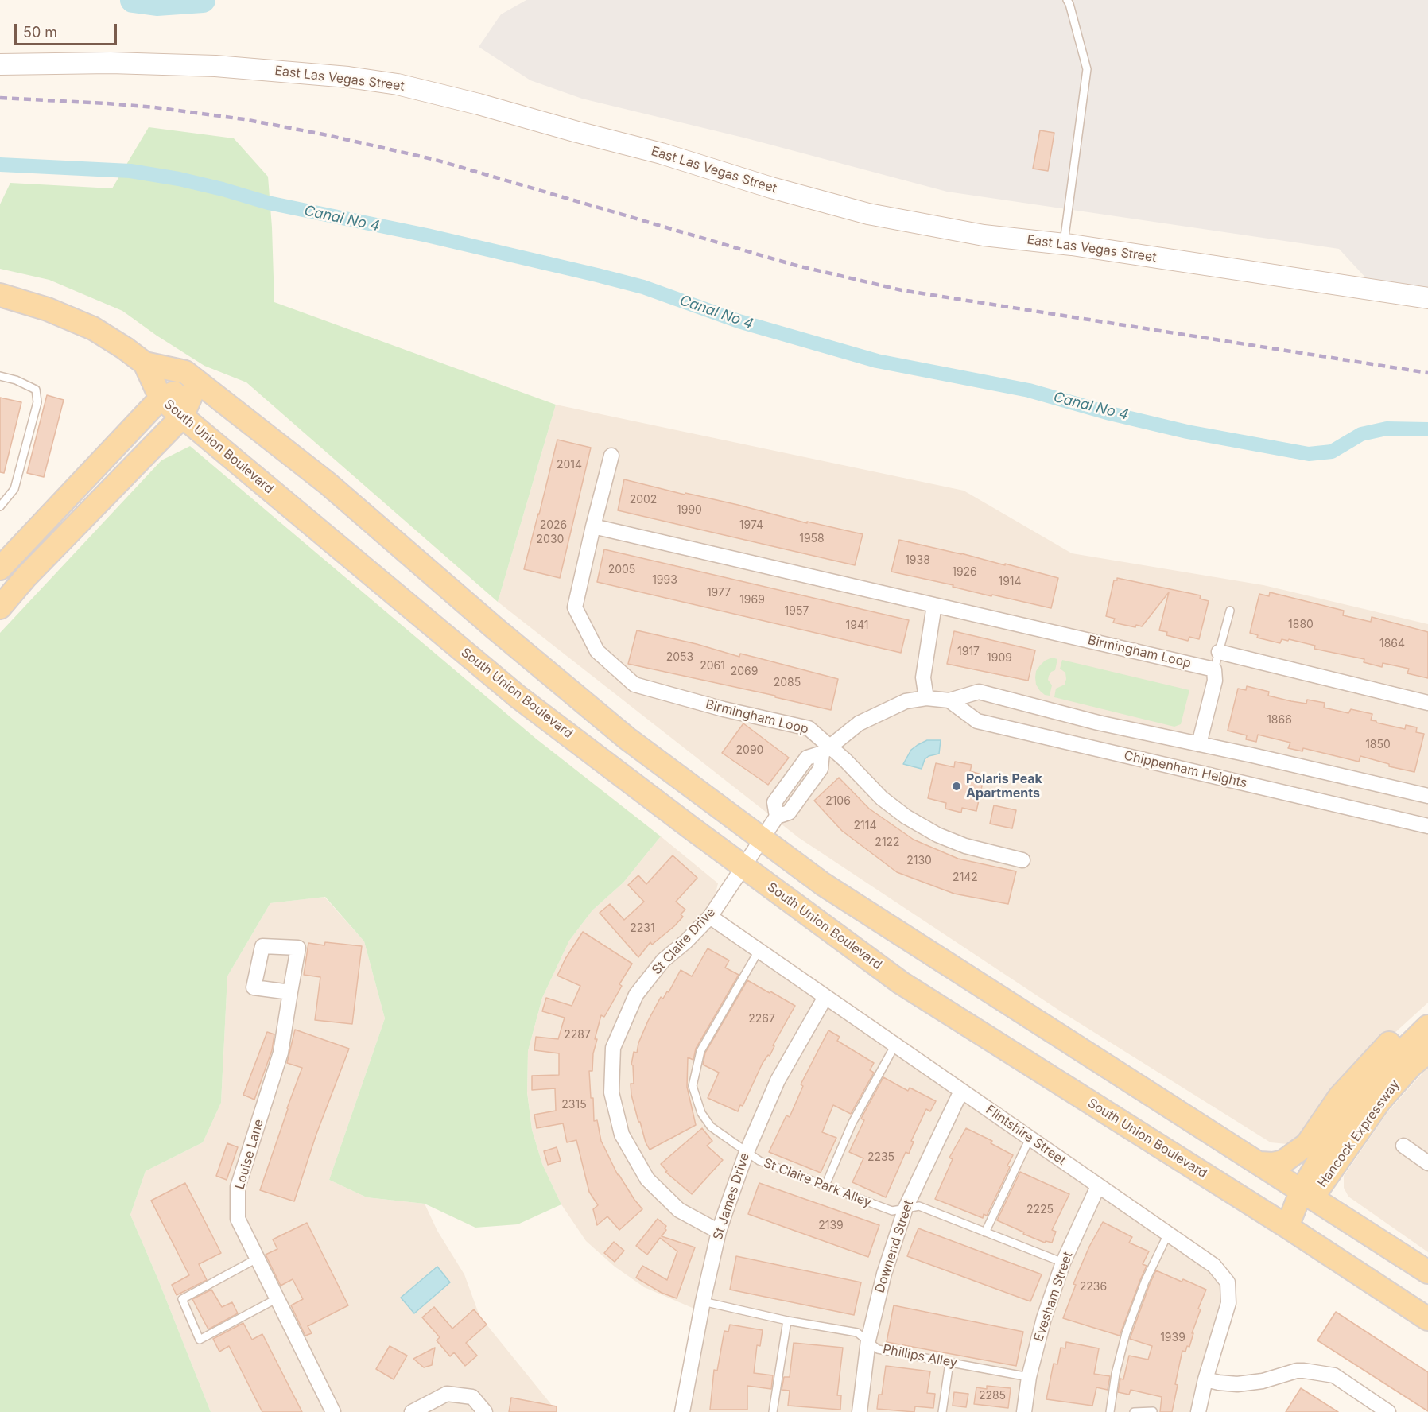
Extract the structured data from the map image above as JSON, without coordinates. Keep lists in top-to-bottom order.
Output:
{
  "streets": {
    "main road": ["South Union Boulevard", "Hancock Expressway"],
    "street": [
      "East Las Vegas Street",
      "Birmingham Loop",
      "Chippenham Heights",
      "St Claire Drive",
      "Flintshire Street",
      "Louise Lane",
      "St James Drive",
      "Downend Street",
      "Evesham Street"
    ],
    "lane": ["St Claire Park Alley", "Phillips Alley"]
  },
  "crossings": [
    ["South Union Boulevard", "St Claire Drive"],
    ["South Union Boulevard", "Hancock Expressway"],
    ["Birmingham Loop", "Chippenham Heights"],
    ["Chippenham Heights", "St Claire Drive"],
    ["St Claire Drive", "Flintshire Street"],
    ["St Claire Drive", "St James Drive"],
    ["Flintshire Street", "St Claire Park Alley"],
    ["Flintshire Street", "St James Drive"],
    ["Flintshire Street", "Downend Street"],
    ["Flintshire Street", "Evesham Street"],
    ["St Claire Park Alley", "St James Drive"],
    ["St Claire Park Alley", "Downend Street"],
    ["St Claire Park Alley", "Evesham Street"],
    ["St James Drive", "Phillips Alley"],
    ["Downend Street", "Phillips Alley"],
    ["Evesham Street", "Phillips Alley"]
  ],
  "water": ["Canal No 4"],
  "places": ["Polaris Peak Apartments"],
  "house_numbers": [
    "2014",
    "2002",
    "1990",
    "2026",
    "1974",
    "1958",
    "2030",
    "1938",
    "2005",
    "1926",
    "1993",
    "1914",
    "1977",
    "1969",
    "1957",
    "1880",
    "1941",
    "1864",
    "1917",
    "2053",
    "1909",
    "2061",
    "2069",
    "2085",
    "1866",
    "1850",
    "2090",
    "2106",
    "2114",
    "2122",
    "2130",
    "2142",
    "2231",
    "2267",
    "2287",
    "2315",
    "2235",
    "2225",
    "2139",
    "2236",
    "1939",
    "2285"
  ],
  "scale_bar": "50 m"
}
